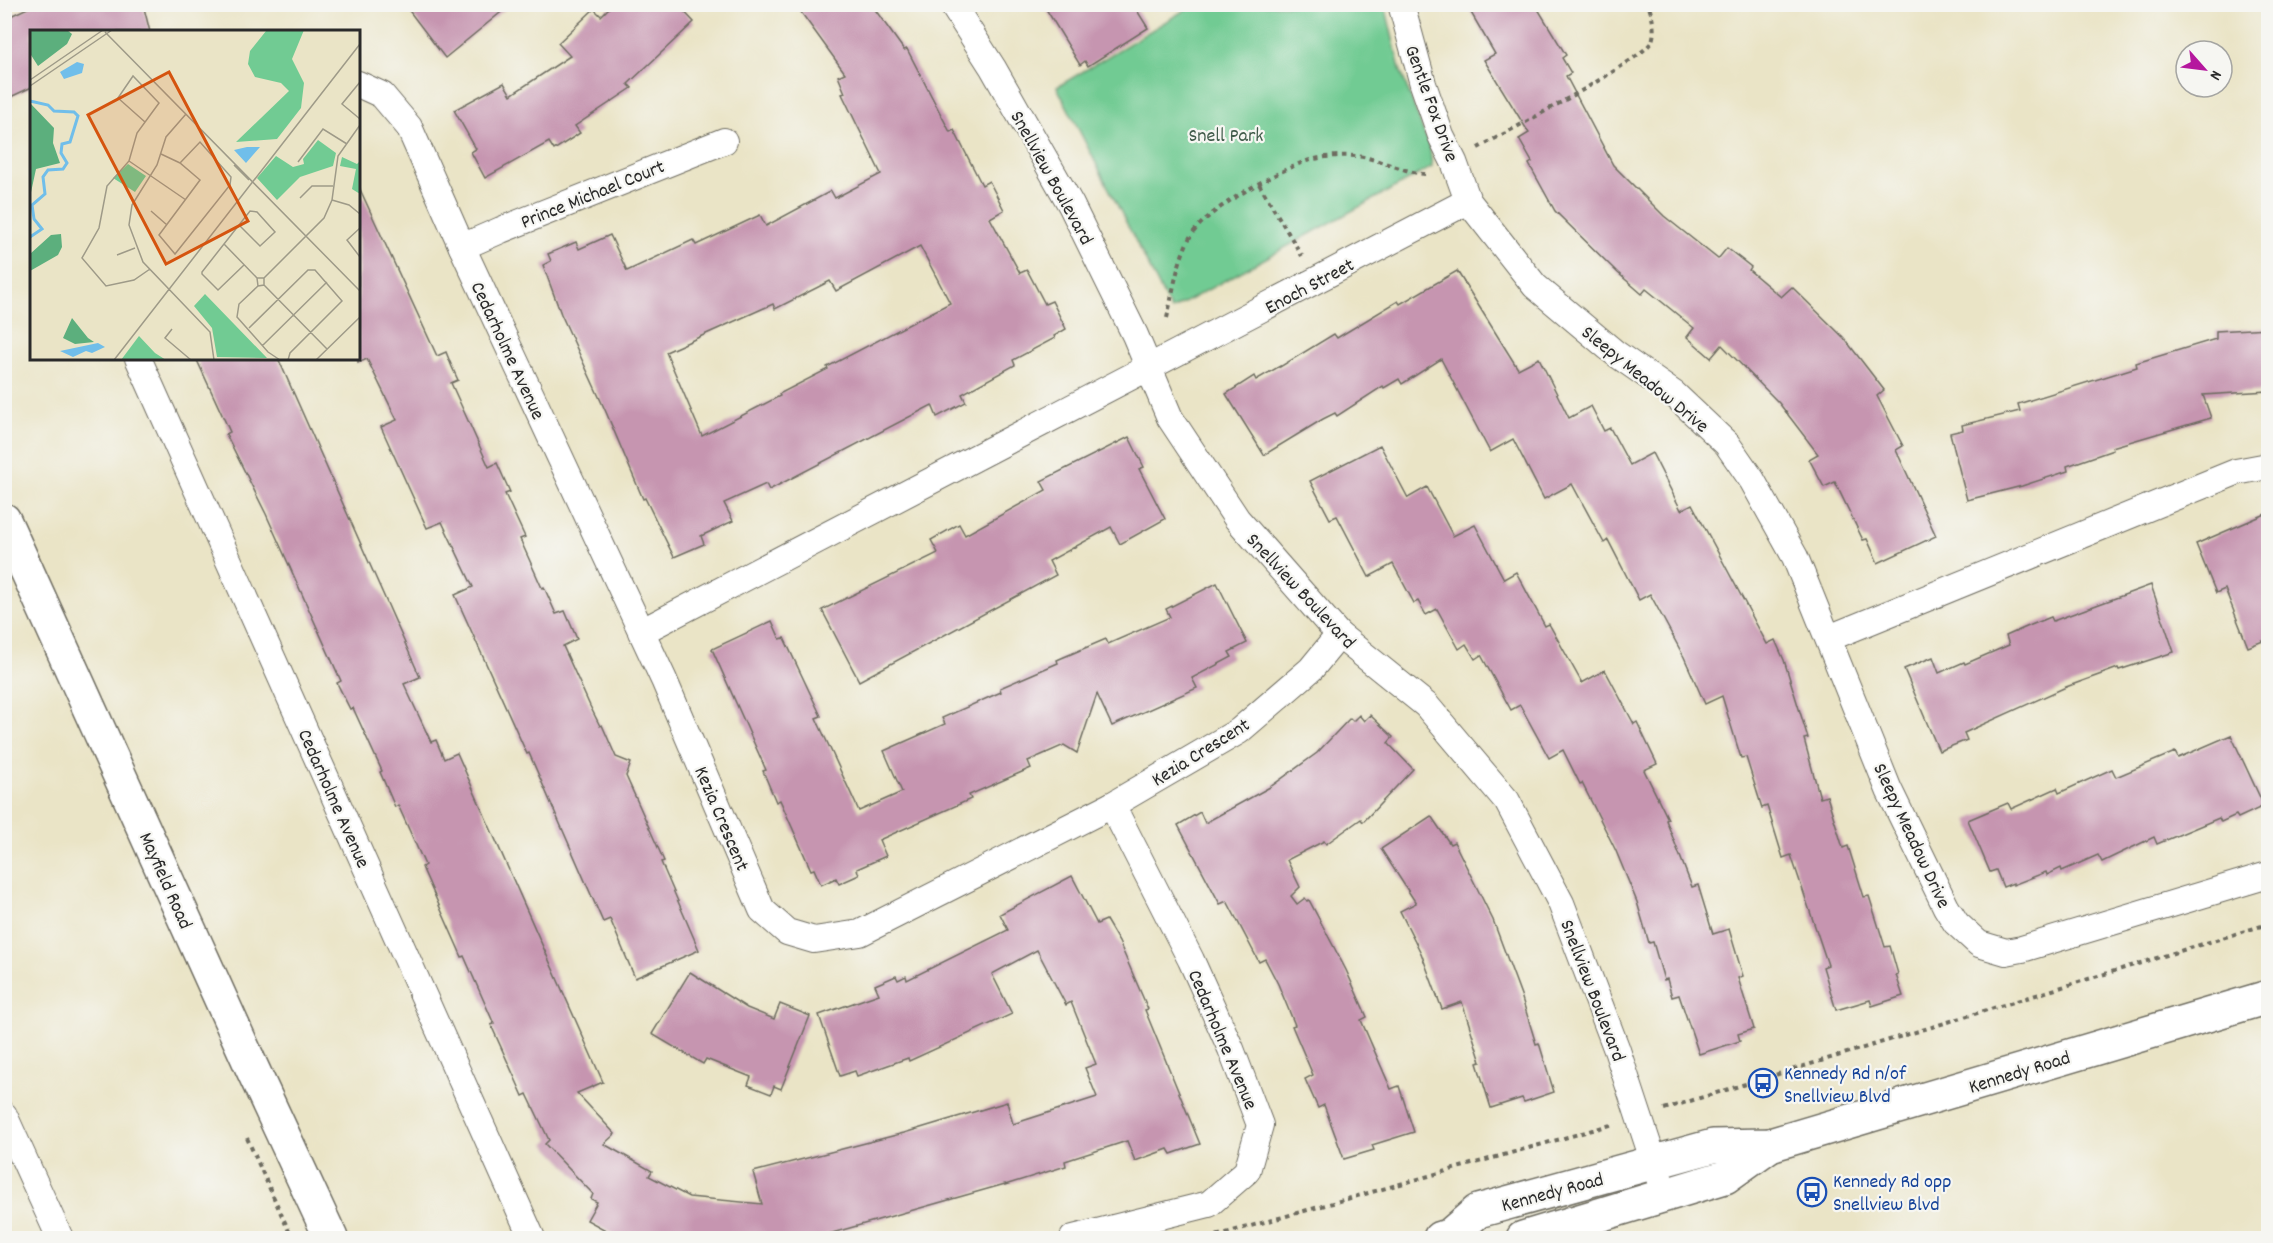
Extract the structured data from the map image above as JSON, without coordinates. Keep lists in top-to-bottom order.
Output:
{
  "streets": {
    "main road": ["Mayfield Road", "Kennedy Road"],
    "street": [
      "Gentle Fox Drive",
      "Snellview Boulevard",
      "Prince Michael Court",
      "Enoch Street",
      "Cedarholme Avenue",
      "Sleepy Meadow Drive",
      "Kezia Crescent"
    ]
  },
  "crossings": [
    ["Gentle Fox Drive", "Enoch Street"],
    ["Gentle Fox Drive", "Sleepy Meadow Drive"],
    ["Snellview Boulevard", "Enoch Street"],
    ["Snellview Boulevard", "Kezia Crescent"],
    ["Snellview Boulevard", "Kennedy Road"],
    ["Prince Michael Court", "Cedarholme Avenue"],
    ["Enoch Street", "Sleepy Meadow Drive"],
    ["Cedarholme Avenue", "Kezia Crescent"]
  ],
  "parks": ["Snell Park"],
  "places": {
    "bus stop": ["Kennedy Rd n/of Snellview Blvd", "Kennedy Rd opp Snellview Blvd"]
  },
  "north": "bottom right"
}
